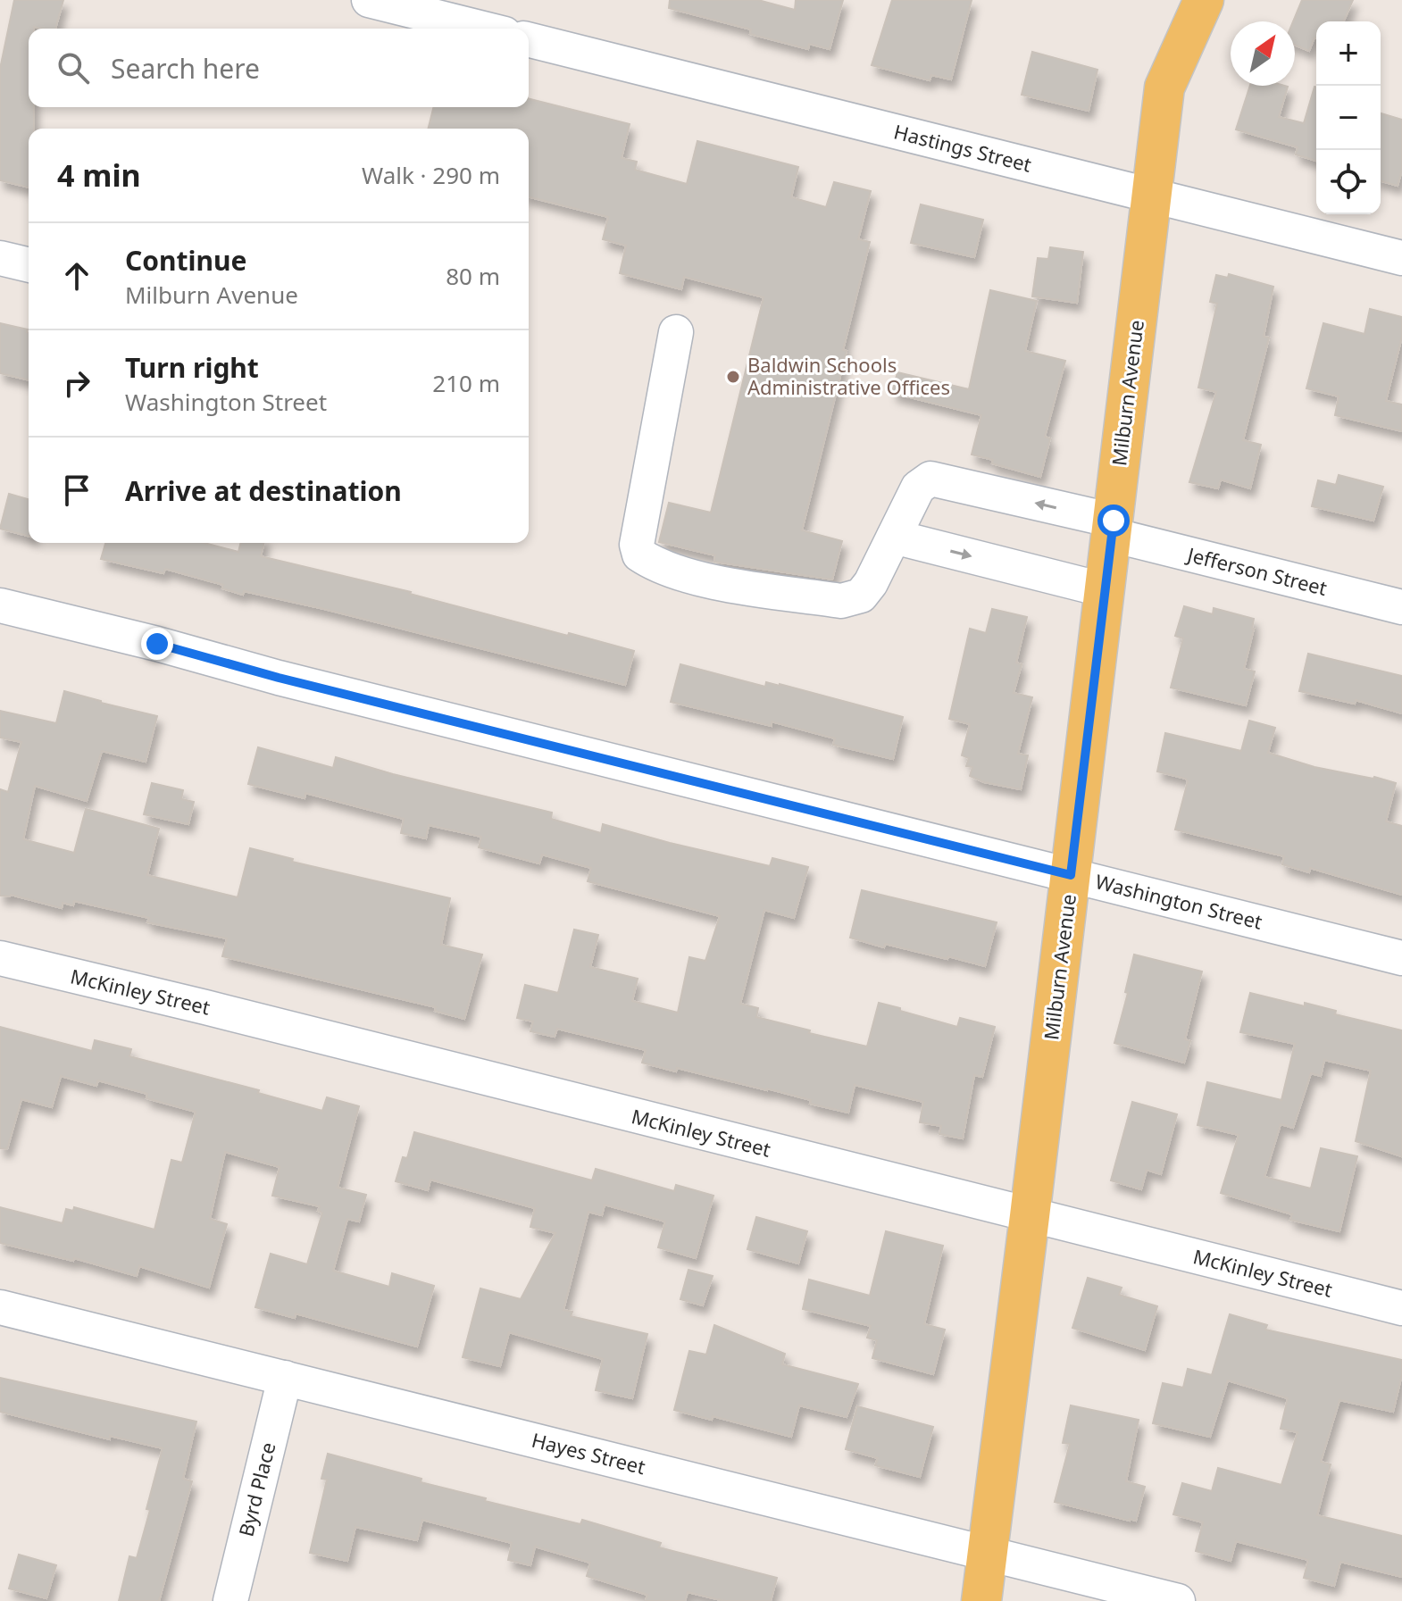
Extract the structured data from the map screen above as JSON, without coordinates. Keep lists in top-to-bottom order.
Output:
{
  "streets": {
    "main road": ["Milburn Avenue"],
    "street": [
      "Hastings Street",
      "Jefferson Street",
      "Washington Street",
      "McKinley Street",
      "Hayes Street",
      "Byrd Place"
    ]
  },
  "crossings": [
    ["Hastings Street", "Milburn Avenue"],
    ["Milburn Avenue", "Jefferson Street"],
    ["Milburn Avenue", "Washington Street"],
    ["Milburn Avenue", "McKinley Street"],
    ["Milburn Avenue", "Hayes Street"],
    ["Hayes Street", "Byrd Place"]
  ],
  "places": ["Baldwin Schools Administrative Offices"],
  "north": "top right",
  "page": {
    "map_buttons": ["+", "−"],
    "search": "Search here",
    "heading": ["4 min", "Walk · 290 m"],
    "list": [
      ["Continue", "Milburn Avenue", "80 m"],
      ["Turn right", "Washington Street", "210 m"],
      "Arrive at destination"
    ]
  }
}
